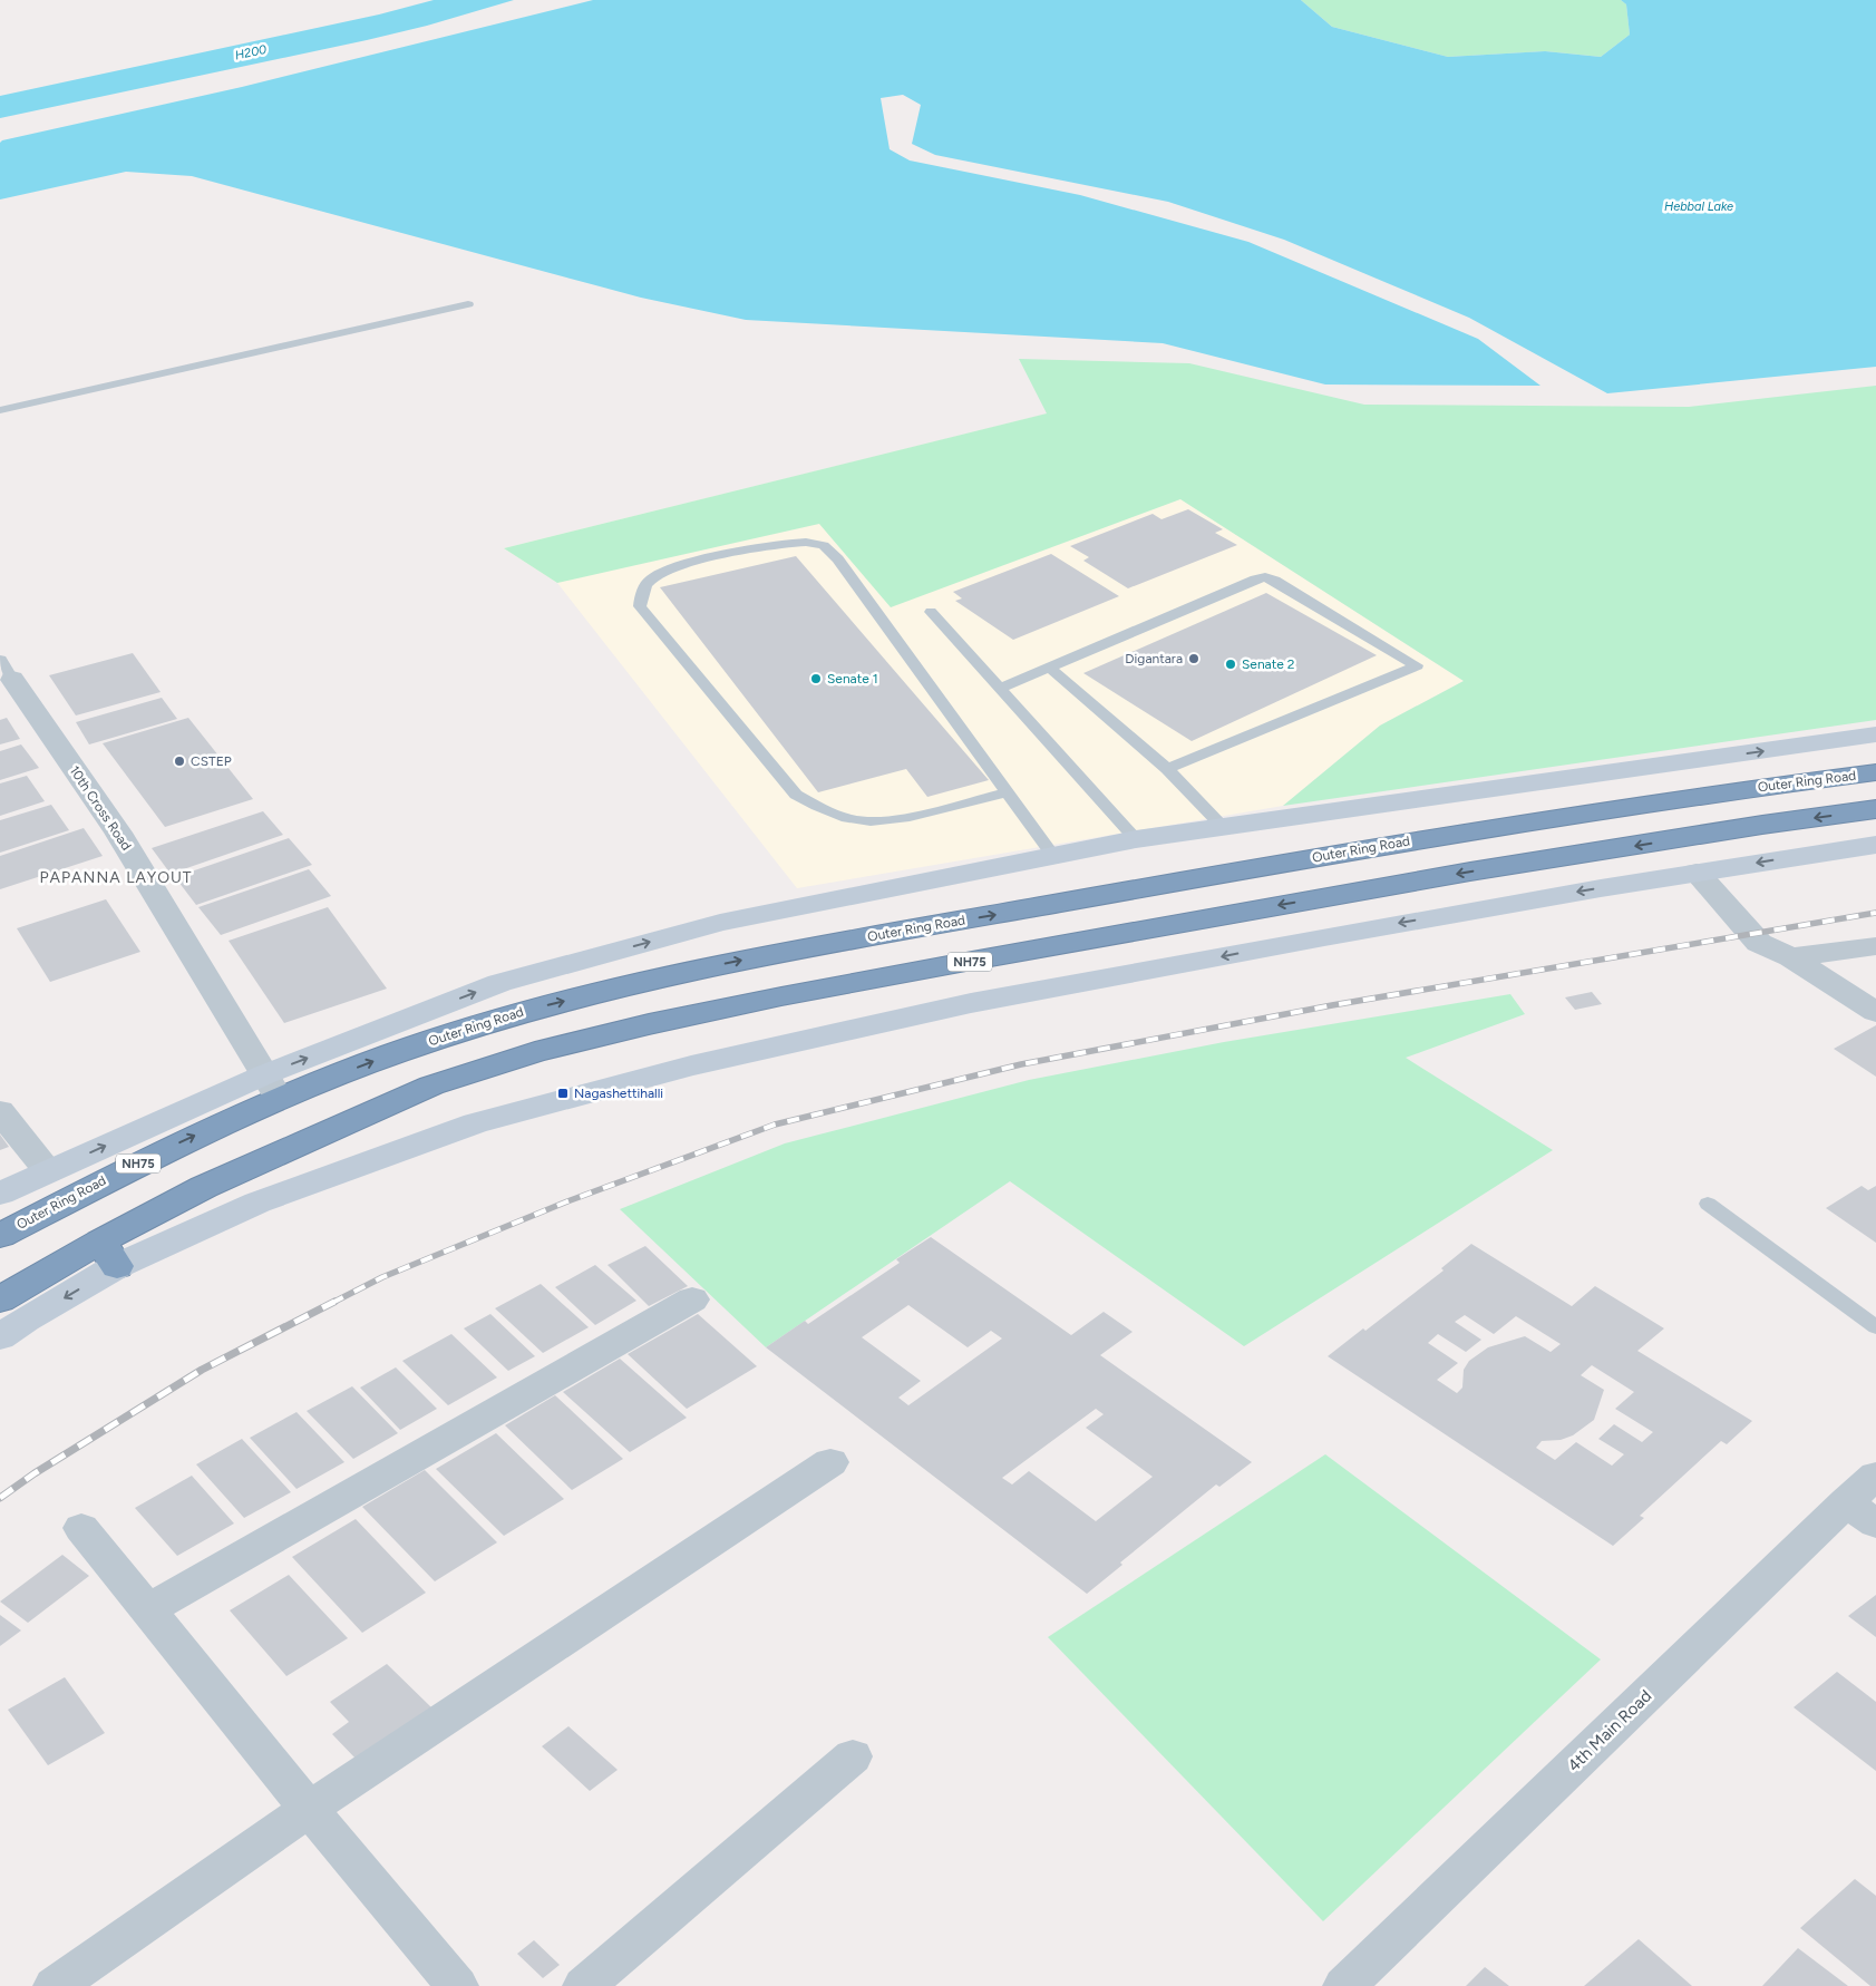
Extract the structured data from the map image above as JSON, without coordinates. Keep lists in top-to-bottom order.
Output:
{
  "streets": {
    "highway": ["Outer Ring Road", "NH75"],
    "street": ["10th Cross Road", "4th Main Road"]
  },
  "crossings": [
    ["Outer Ring Road", "10th Cross Road"]
  ],
  "districts": ["PAPANNA LAYOUT"],
  "water": ["H200", "Hebbal Lake"],
  "places": {
    "other": [
      "Digantara",
      "Senate 2",
      "Senate 1",
      "CSTEP"
    ],
    "transit": ["Nagashettihalli"]
  }
}
